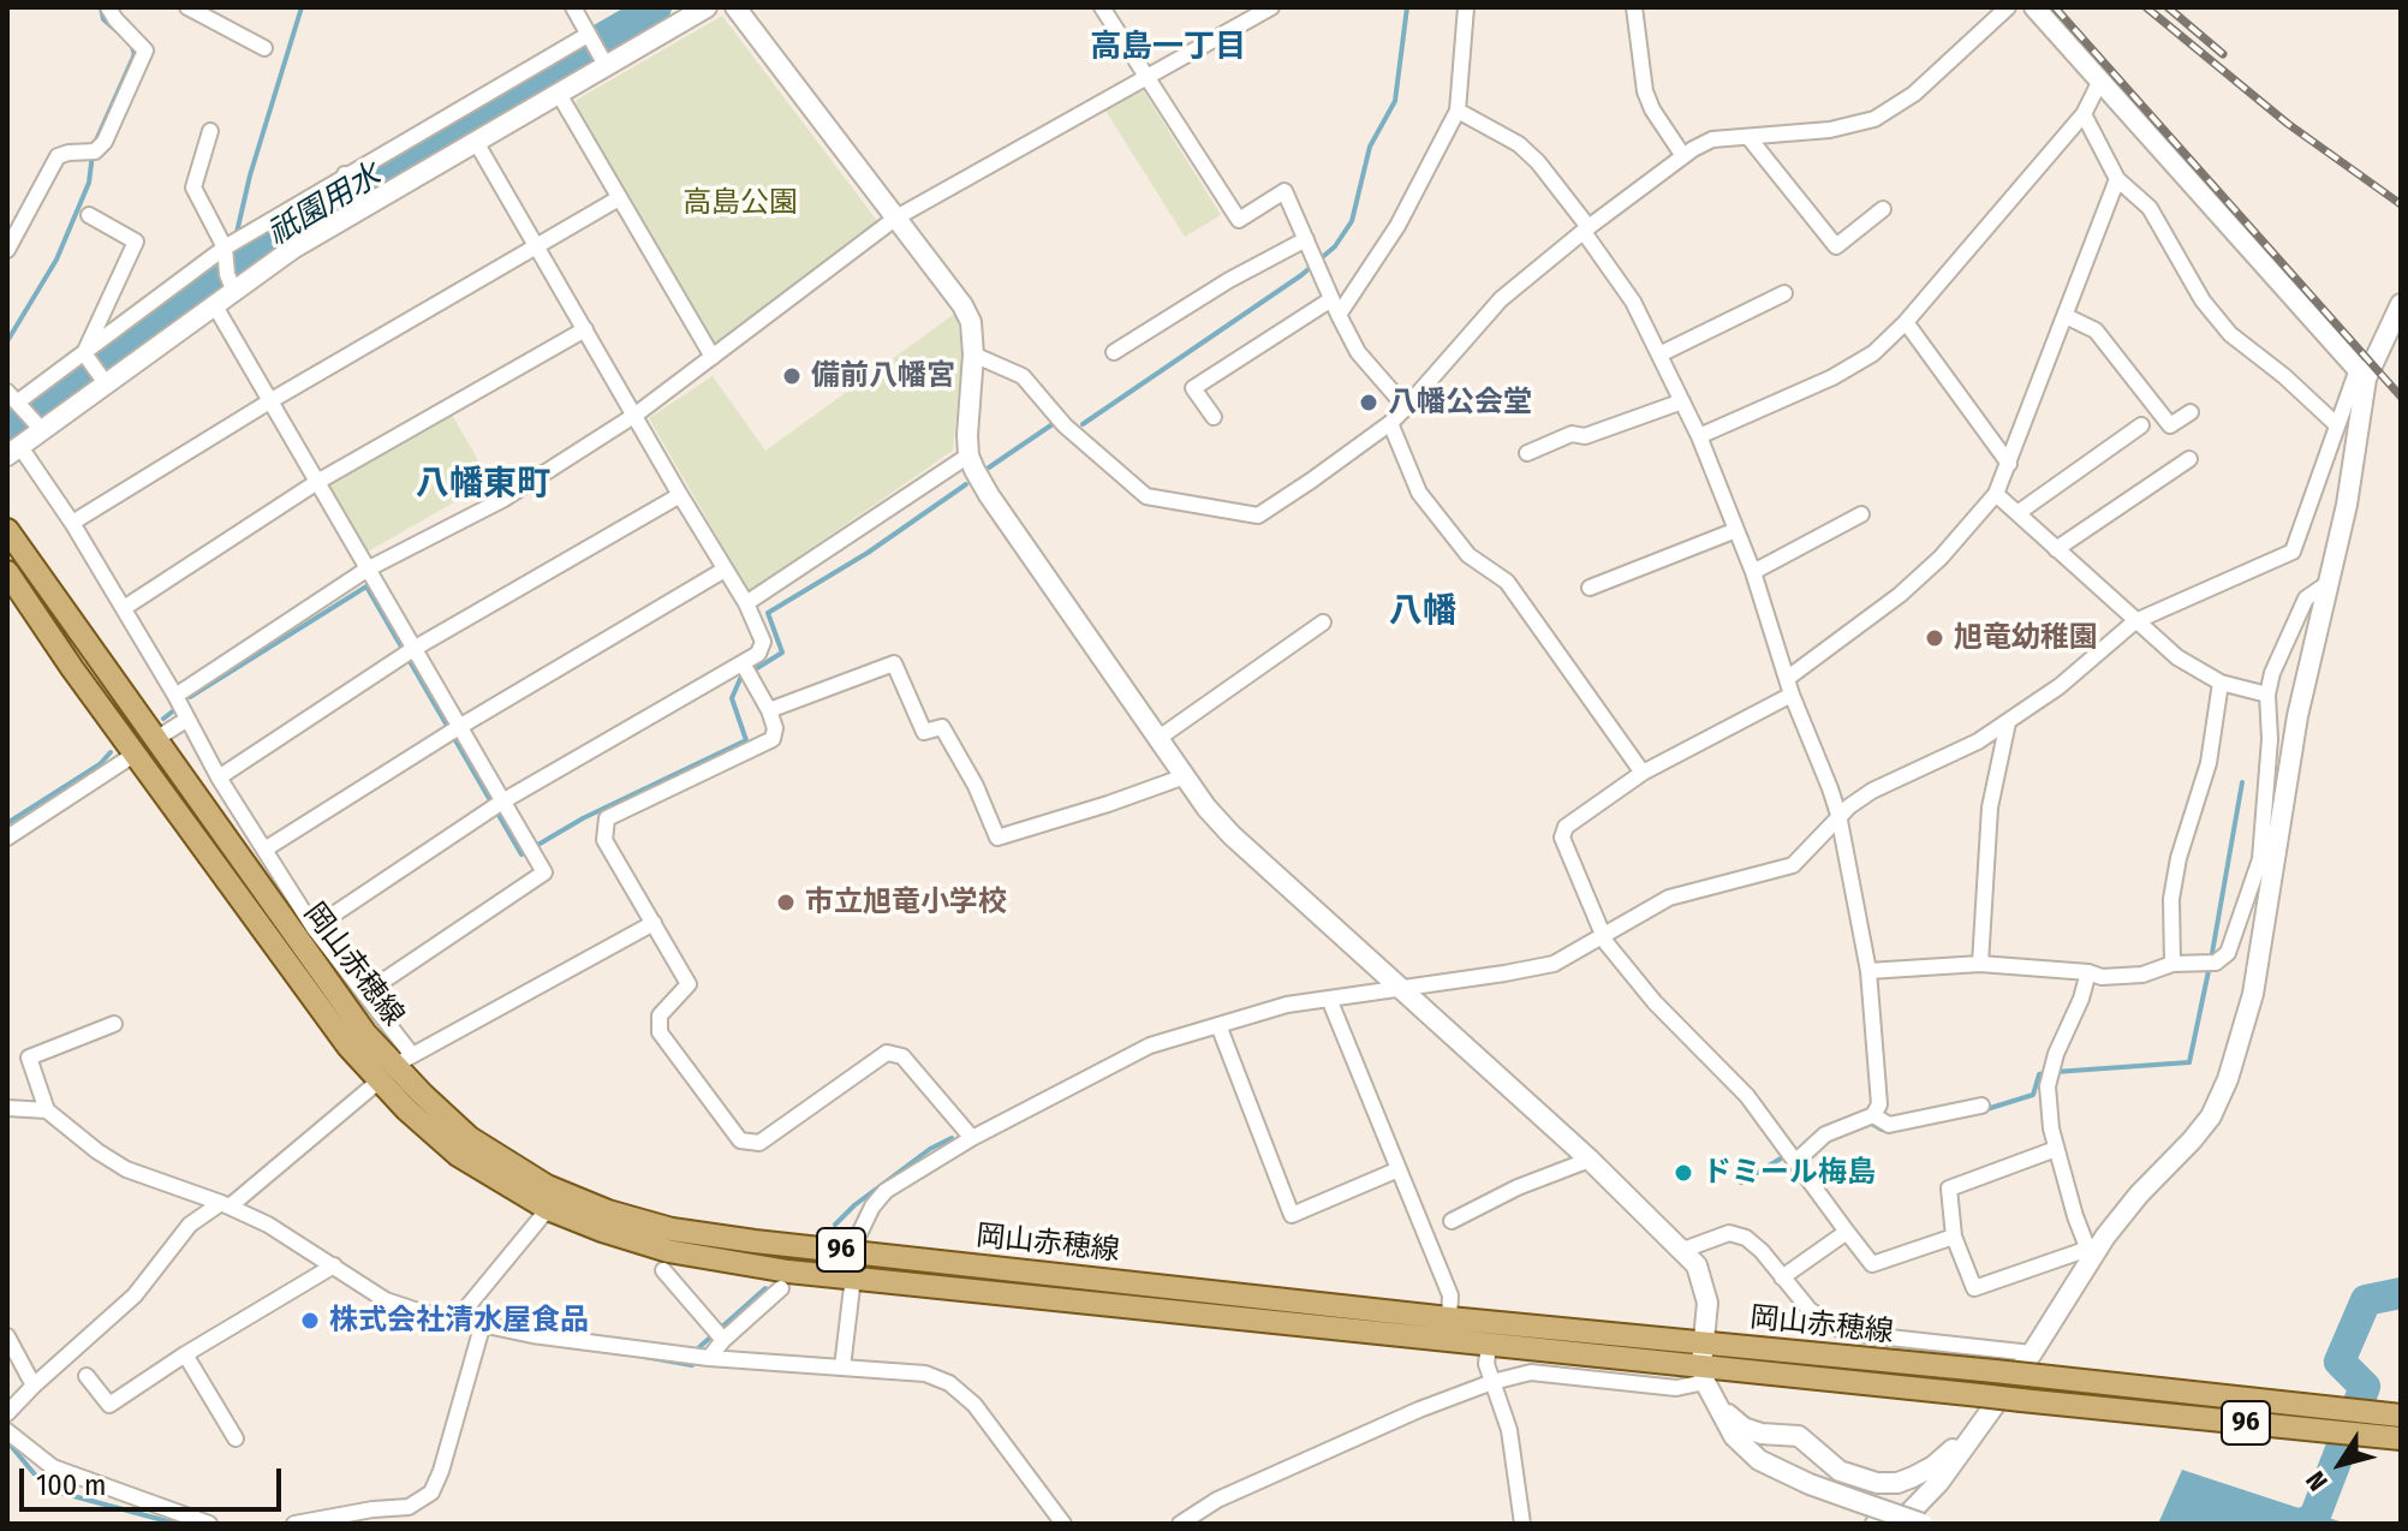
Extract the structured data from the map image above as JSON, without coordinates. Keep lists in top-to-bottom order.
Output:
{
  "streets": {
    "main road": ["岡山赤穂線", "96"]
  },
  "districts": ["高島一丁目", "八幡東町", "八幡"],
  "water": ["祇園用水"],
  "parks": ["高島公園"],
  "places": [
    "備前八幡宮",
    "八幡公会堂",
    "旭竜幼稚園",
    "市立旭竜小学校",
    "ドミール梅島",
    "株式会社清水屋食品"
  ],
  "scale_bar": "100 m",
  "north": "bottom left"
}
